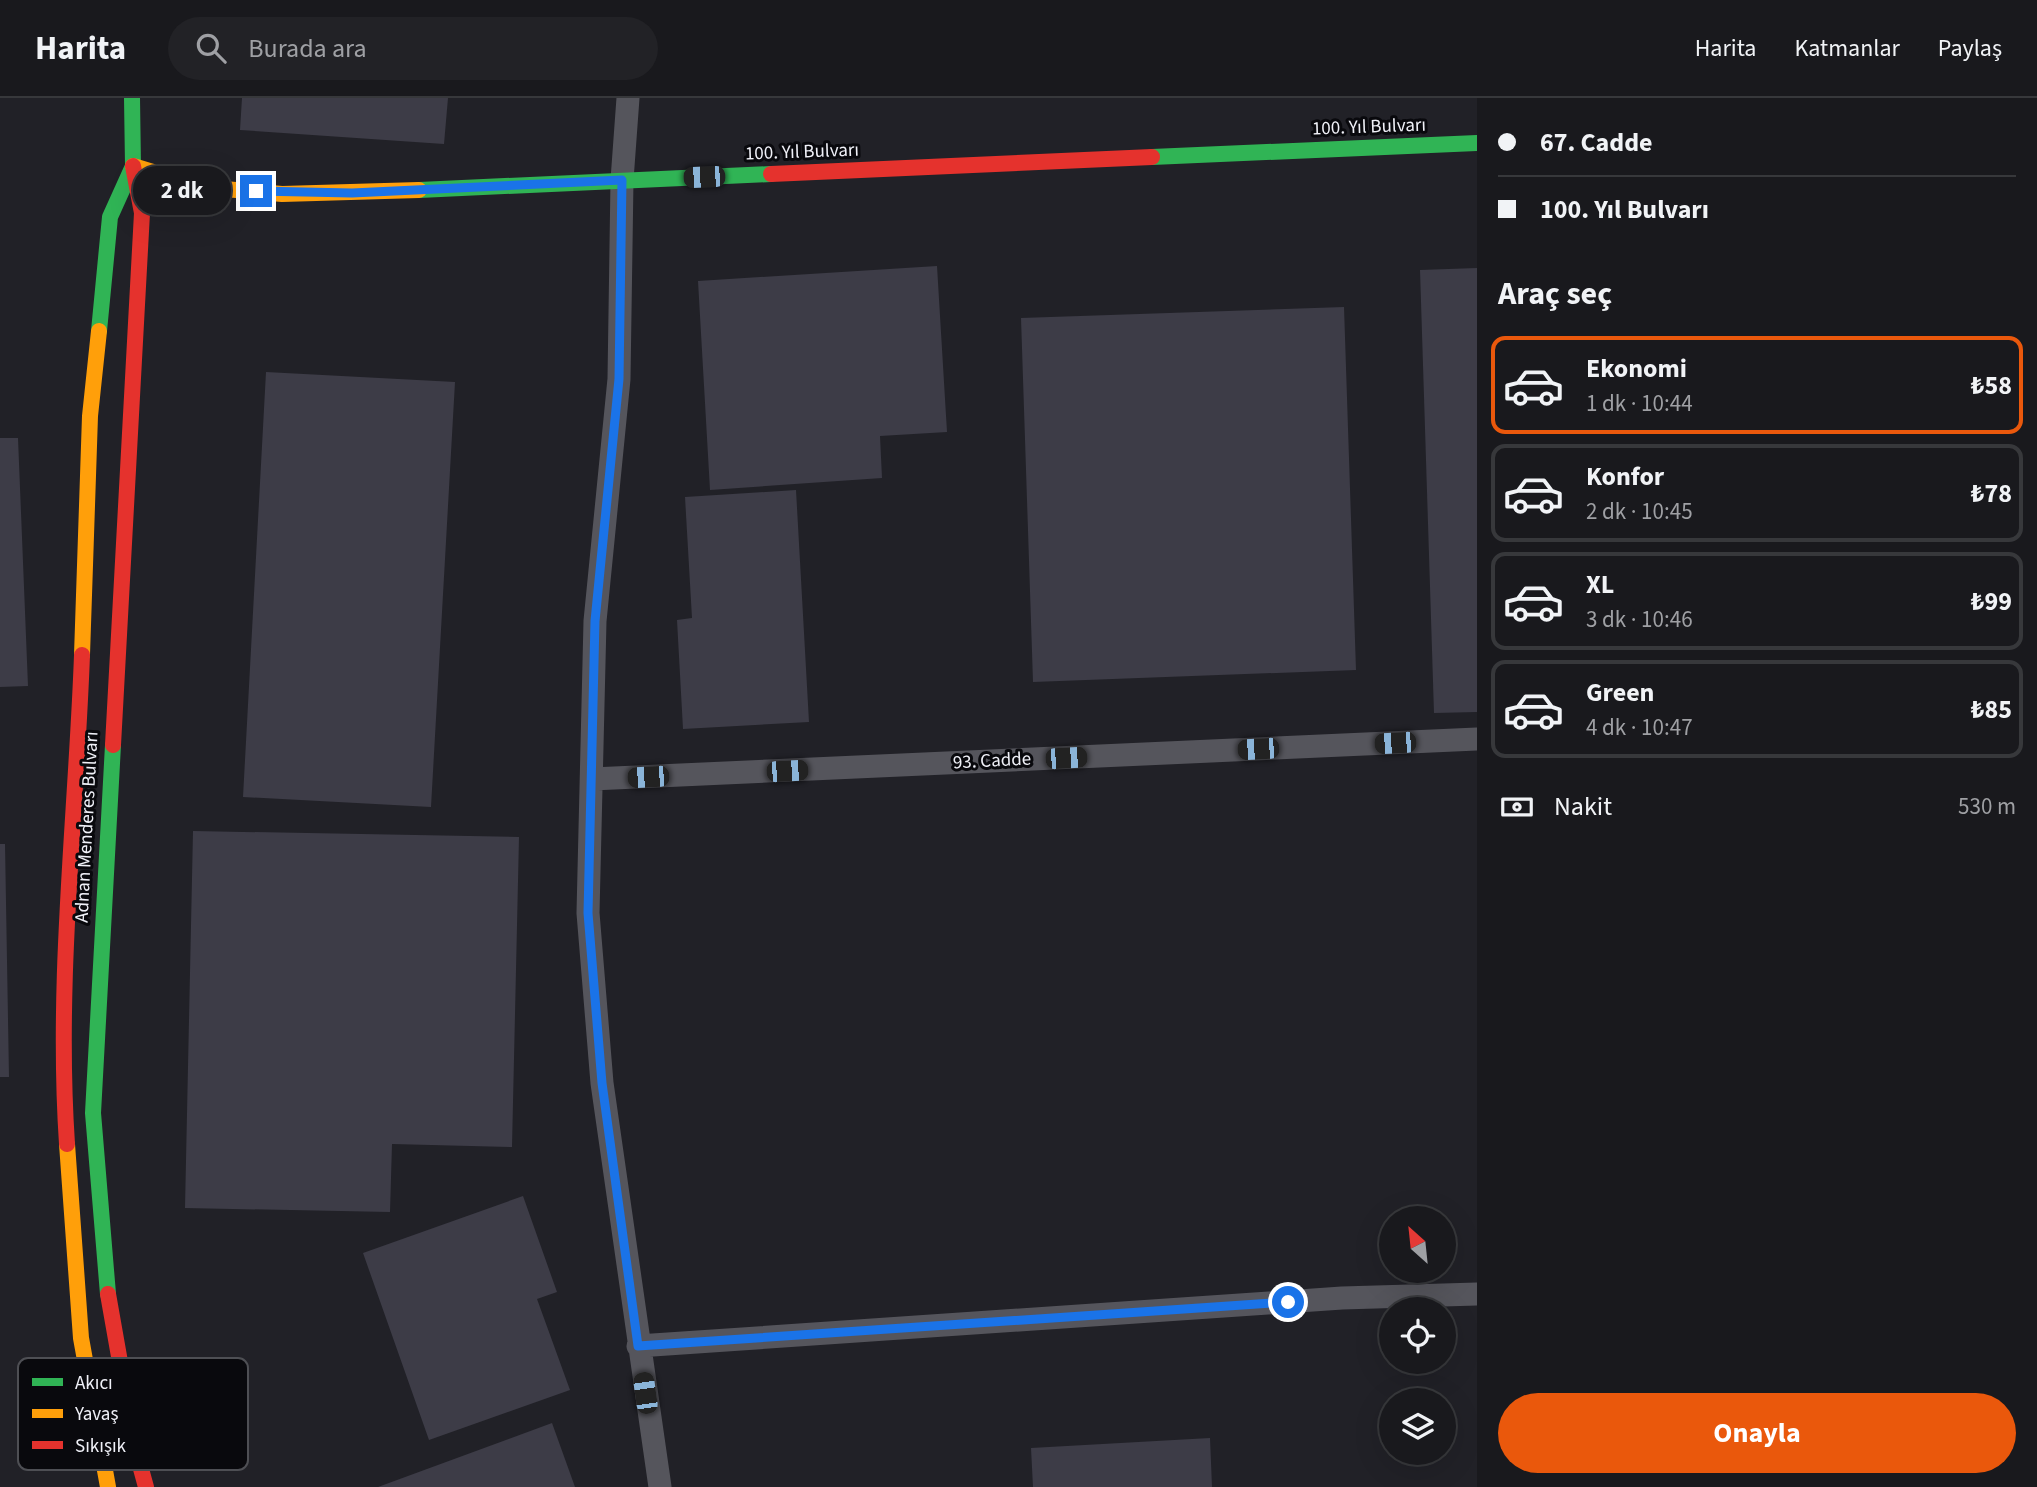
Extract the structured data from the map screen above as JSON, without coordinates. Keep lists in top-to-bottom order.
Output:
{
  "streets": {
    "street": ["100. Yıl Bulvarı", "93. Cadde", "Adnan Menderes Bulvarı"]
  },
  "crossings": [
    ["100. Yıl Bulvarı", "Adnan Menderes Bulvarı"]
  ],
  "legend": ["Akıcı", "Yavaş", "Sıkışık"],
  "north": "top left",
  "page": {
    "header": "Harita",
    "search": "Burada ara",
    "nav": ["Harita", "Katmanlar", "Paylaş"],
    "banner": ["67. Cadde", "100. Yıl Bulvarı"],
    "bubble": "2 dk",
    "heading": "Araç seç",
    "list": [
      {
        "name": "Ekonomi",
        "note": "1 dk · 10:44",
        "value": "₺58"
      },
      {
        "name": "Konfor",
        "note": "2 dk · 10:45",
        "value": "₺78"
      },
      {
        "name": "XL",
        "note": "3 dk · 10:46",
        "value": "₺99"
      },
      {
        "name": "Green",
        "note": "4 dk · 10:47",
        "value": "₺85"
      }
    ],
    "pay": ["Nakit", "530 m"],
    "buttons": "Onayla"
  }
}
